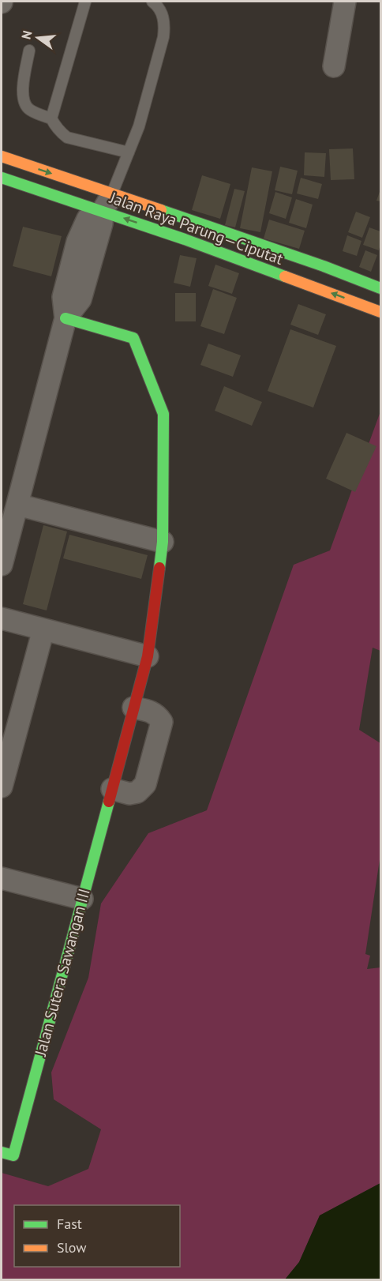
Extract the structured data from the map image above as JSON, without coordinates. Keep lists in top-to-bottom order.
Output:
{
  "streets": {
    "main road": ["Jalan Raya Parung—Ciputat", "Jalan Sutera Sawangan III"]
  },
  "legend": ["Fast", "Slow"],
  "north": "left"
}
